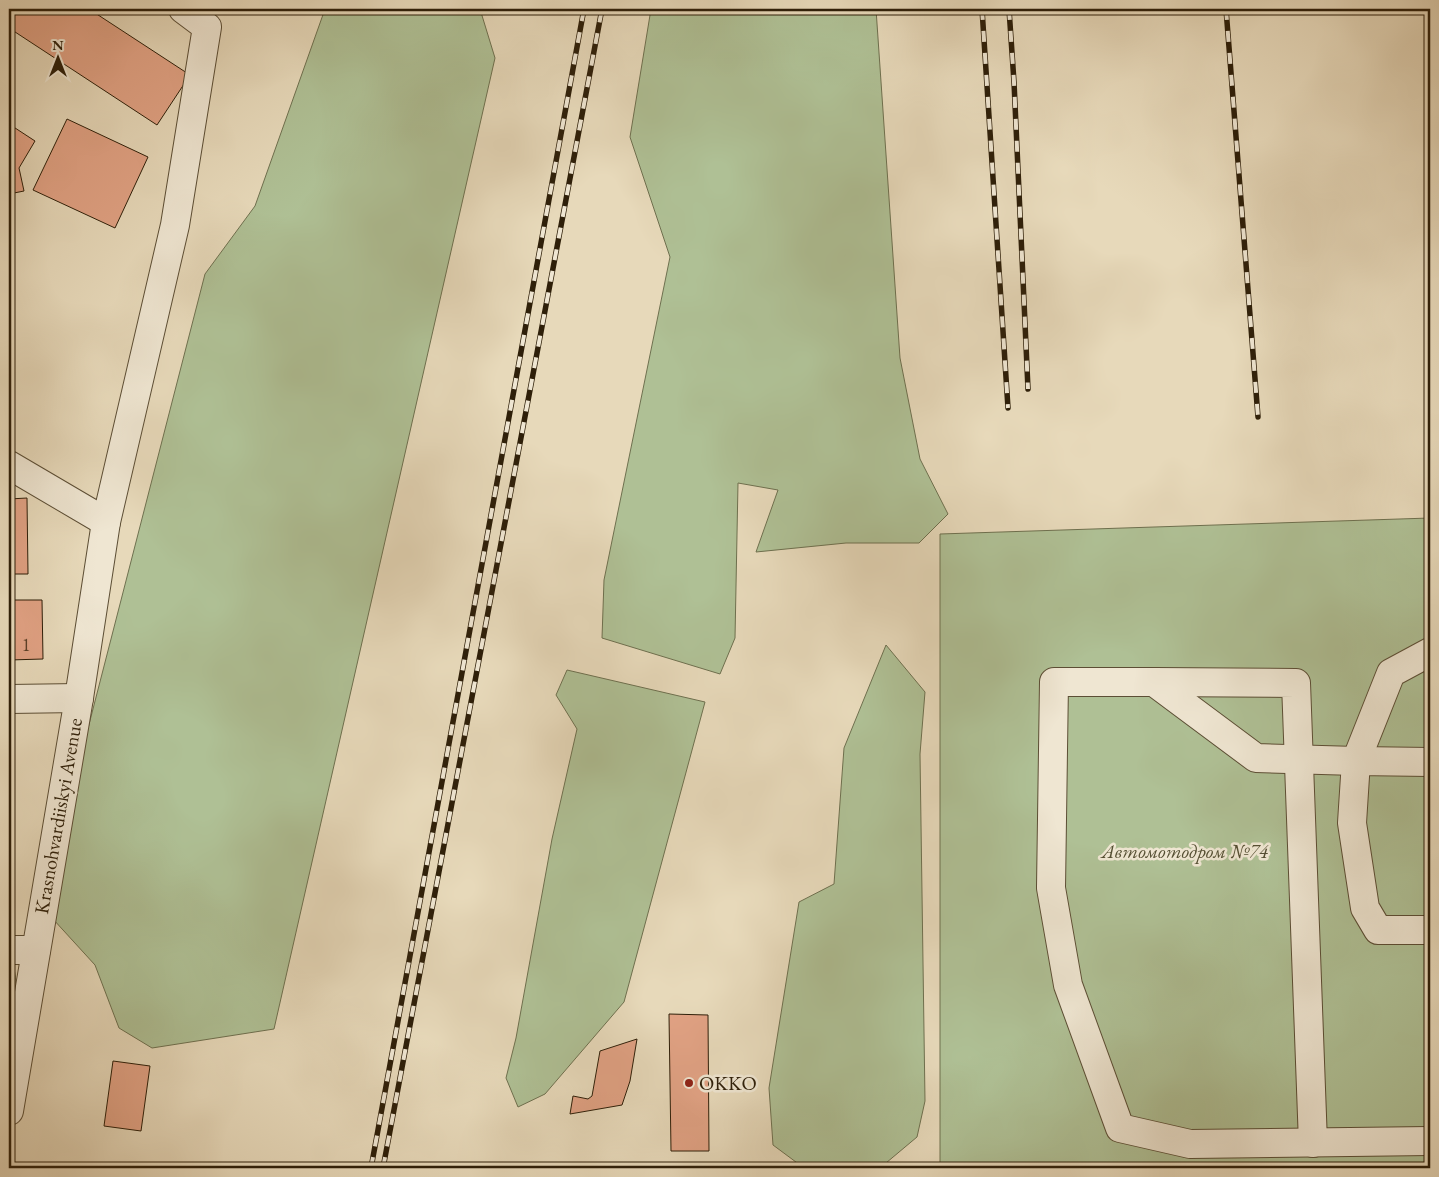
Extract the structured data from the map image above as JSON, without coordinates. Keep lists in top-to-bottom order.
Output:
{
  "streets": {
    "street": ["Krasnohvardiiskyi Avenue"]
  },
  "parks": ["Автомотодром №74"],
  "places": ["OKKO"],
  "house_numbers": ["1"],
  "north": "top"
}
